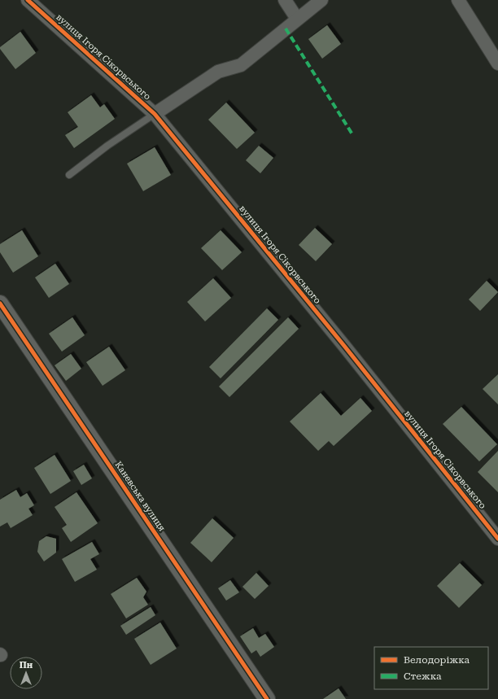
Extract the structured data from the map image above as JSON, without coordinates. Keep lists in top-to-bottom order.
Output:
{
  "streets": {
    "street": ["вулиця Ігоря Сікорвського", "Каневська вулиця"]
  },
  "legend": ["Велодоріжка", "Стежка"],
  "north": "top"
}
